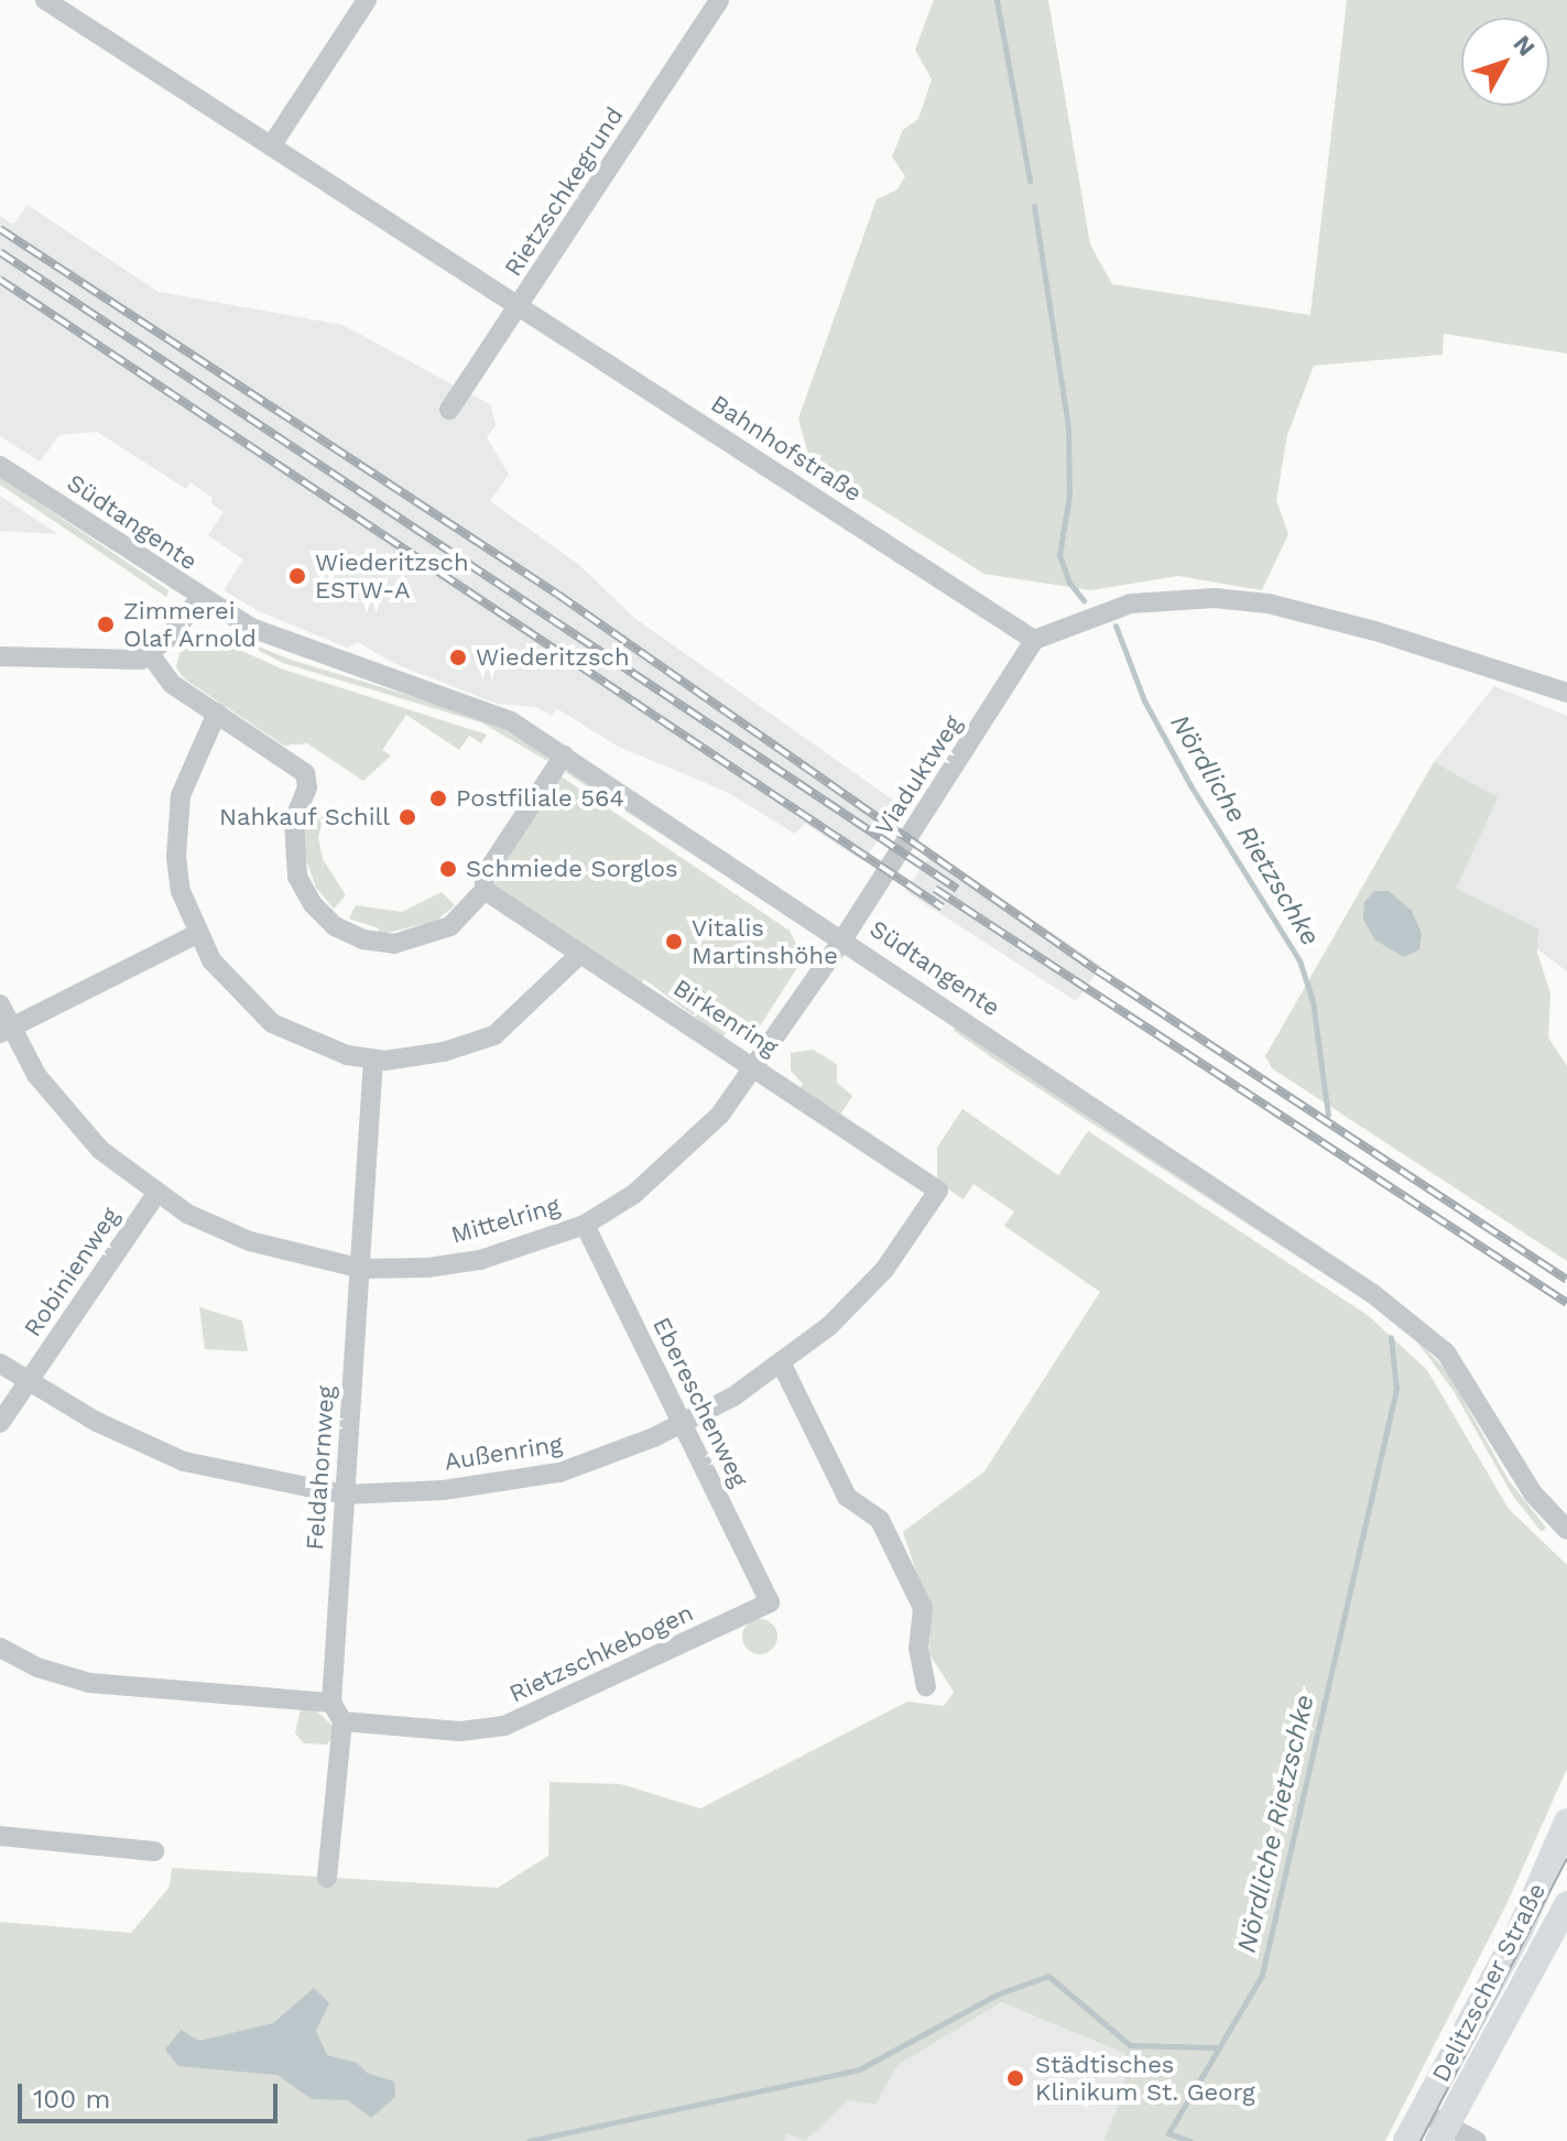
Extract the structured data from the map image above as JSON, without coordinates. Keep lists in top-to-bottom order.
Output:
{
  "streets": {
    "main road": ["Delitzscher Straße"],
    "street": [
      "Rietzschkegrund",
      "Bahnhofstraße",
      "Südtangente",
      "Viaduktweg",
      "Birkenring",
      "Mittelring",
      "Robinienweg",
      "Ebereschenweg",
      "Außenring",
      "Feldahornweg",
      "Rietzschkebogen"
    ]
  },
  "crossings": [
    ["Rietzschkegrund", "Bahnhofstraße"],
    ["Bahnhofstraße", "Viaduktweg"],
    ["Südtangente", "Viaduktweg"],
    ["Südtangente", "Mittelring"],
    ["Viaduktweg", "Mittelring"],
    ["Birkenring", "Mittelring"],
    ["Birkenring", "Außenring"],
    ["Mittelring", "Robinienweg"],
    ["Mittelring", "Ebereschenweg"],
    ["Mittelring", "Feldahornweg"],
    ["Robinienweg", "Außenring"],
    ["Ebereschenweg", "Außenring"],
    ["Ebereschenweg", "Rietzschkebogen"],
    ["Außenring", "Feldahornweg"]
  ],
  "water": ["Nördliche Rietzschke"],
  "places": [
    "Wiederitzsch ESTW-A",
    "Zimmerei Olaf Arnold",
    "Wiederitzsch",
    "Postfiliale 564",
    "Nahkauf Schill",
    "Schmiede Sorglos",
    "Vitalis Martinshöhe",
    "Städtisches Klinikum St. Georg"
  ],
  "scale_bar": "100 m",
  "north": "top right"
}
